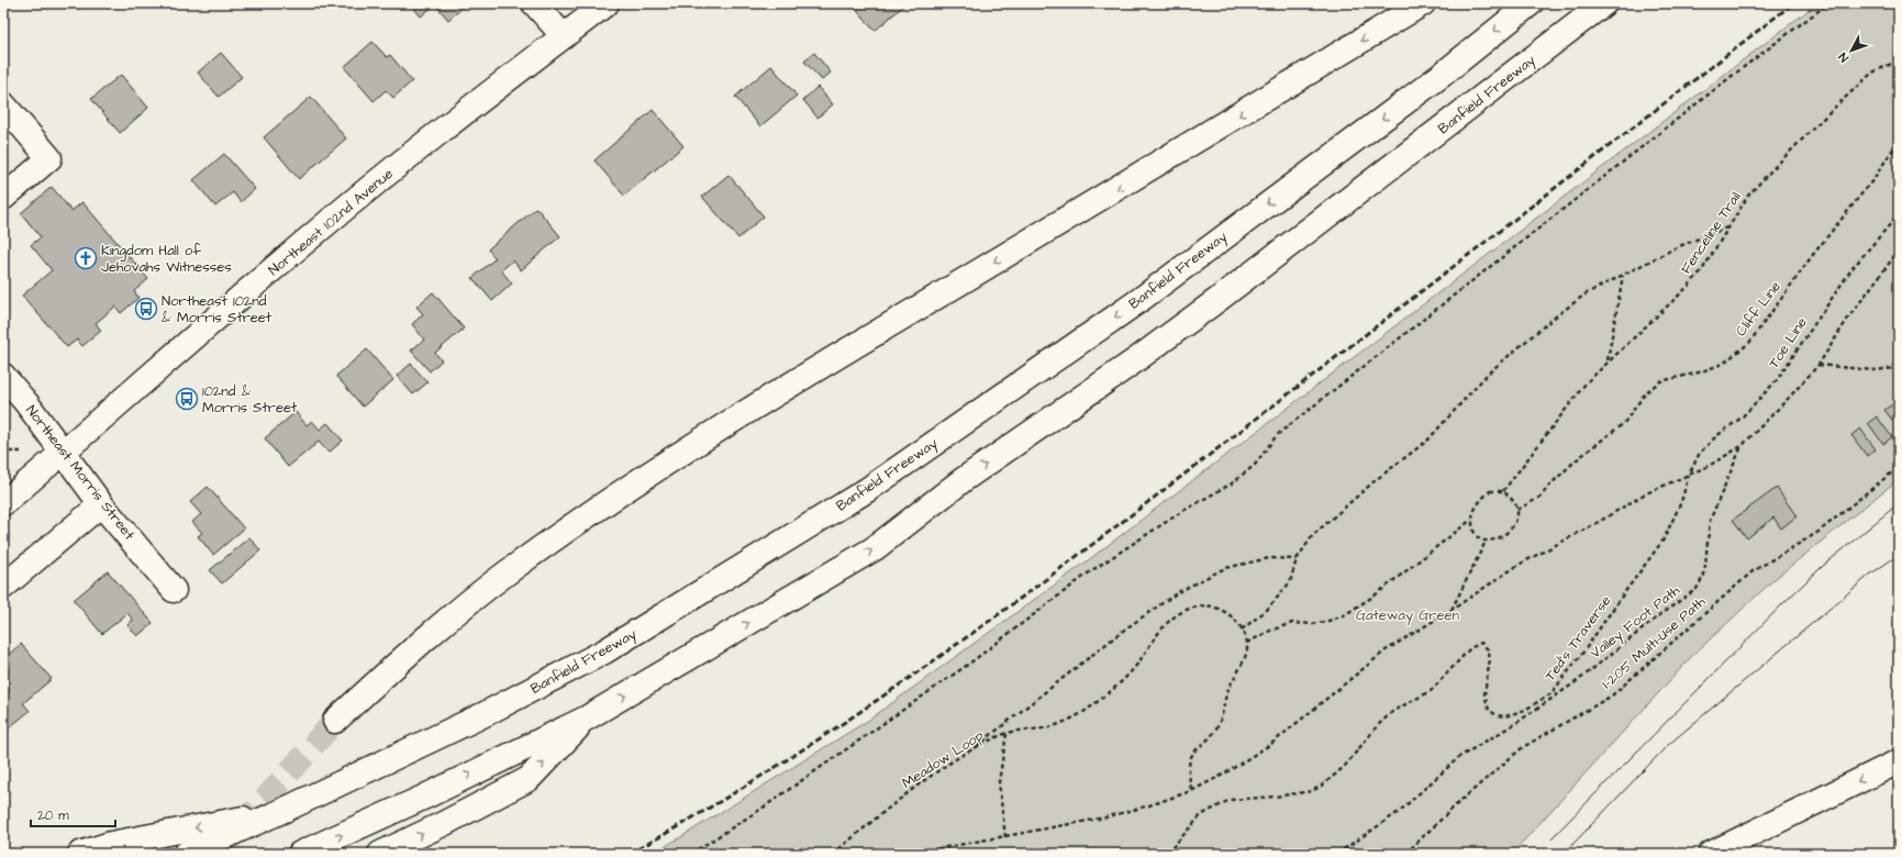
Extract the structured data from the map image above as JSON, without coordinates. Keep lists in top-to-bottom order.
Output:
{
  "streets": {
    "main road": ["Banfield Freeway", "Northeast 102nd Avenue", "Northeast Morris Street"],
    "path": [
      "Fenceline Trail",
      "Cliff Line",
      "Toe Line",
      "Valley Foot Path",
      "Ted's Traverse",
      "I-205 Multi-Use Path",
      "Meadow Loop"
    ]
  },
  "crossings": [
    ["Northeast 102nd Avenue", "Northeast Morris Street"],
    ["Fenceline Trail", "Cliff Line"],
    ["Toe Line", "Ted's Traverse"]
  ],
  "parks": ["Gateway Green"],
  "places": {
    "church": ["Kingdom Hall of Jehovahs Witnesses"],
    "bus stop": ["Northeast 102nd & Morris Street", "102nd & Morris Street"]
  },
  "scale_bar": "20 m",
  "north": "bottom left"
}
